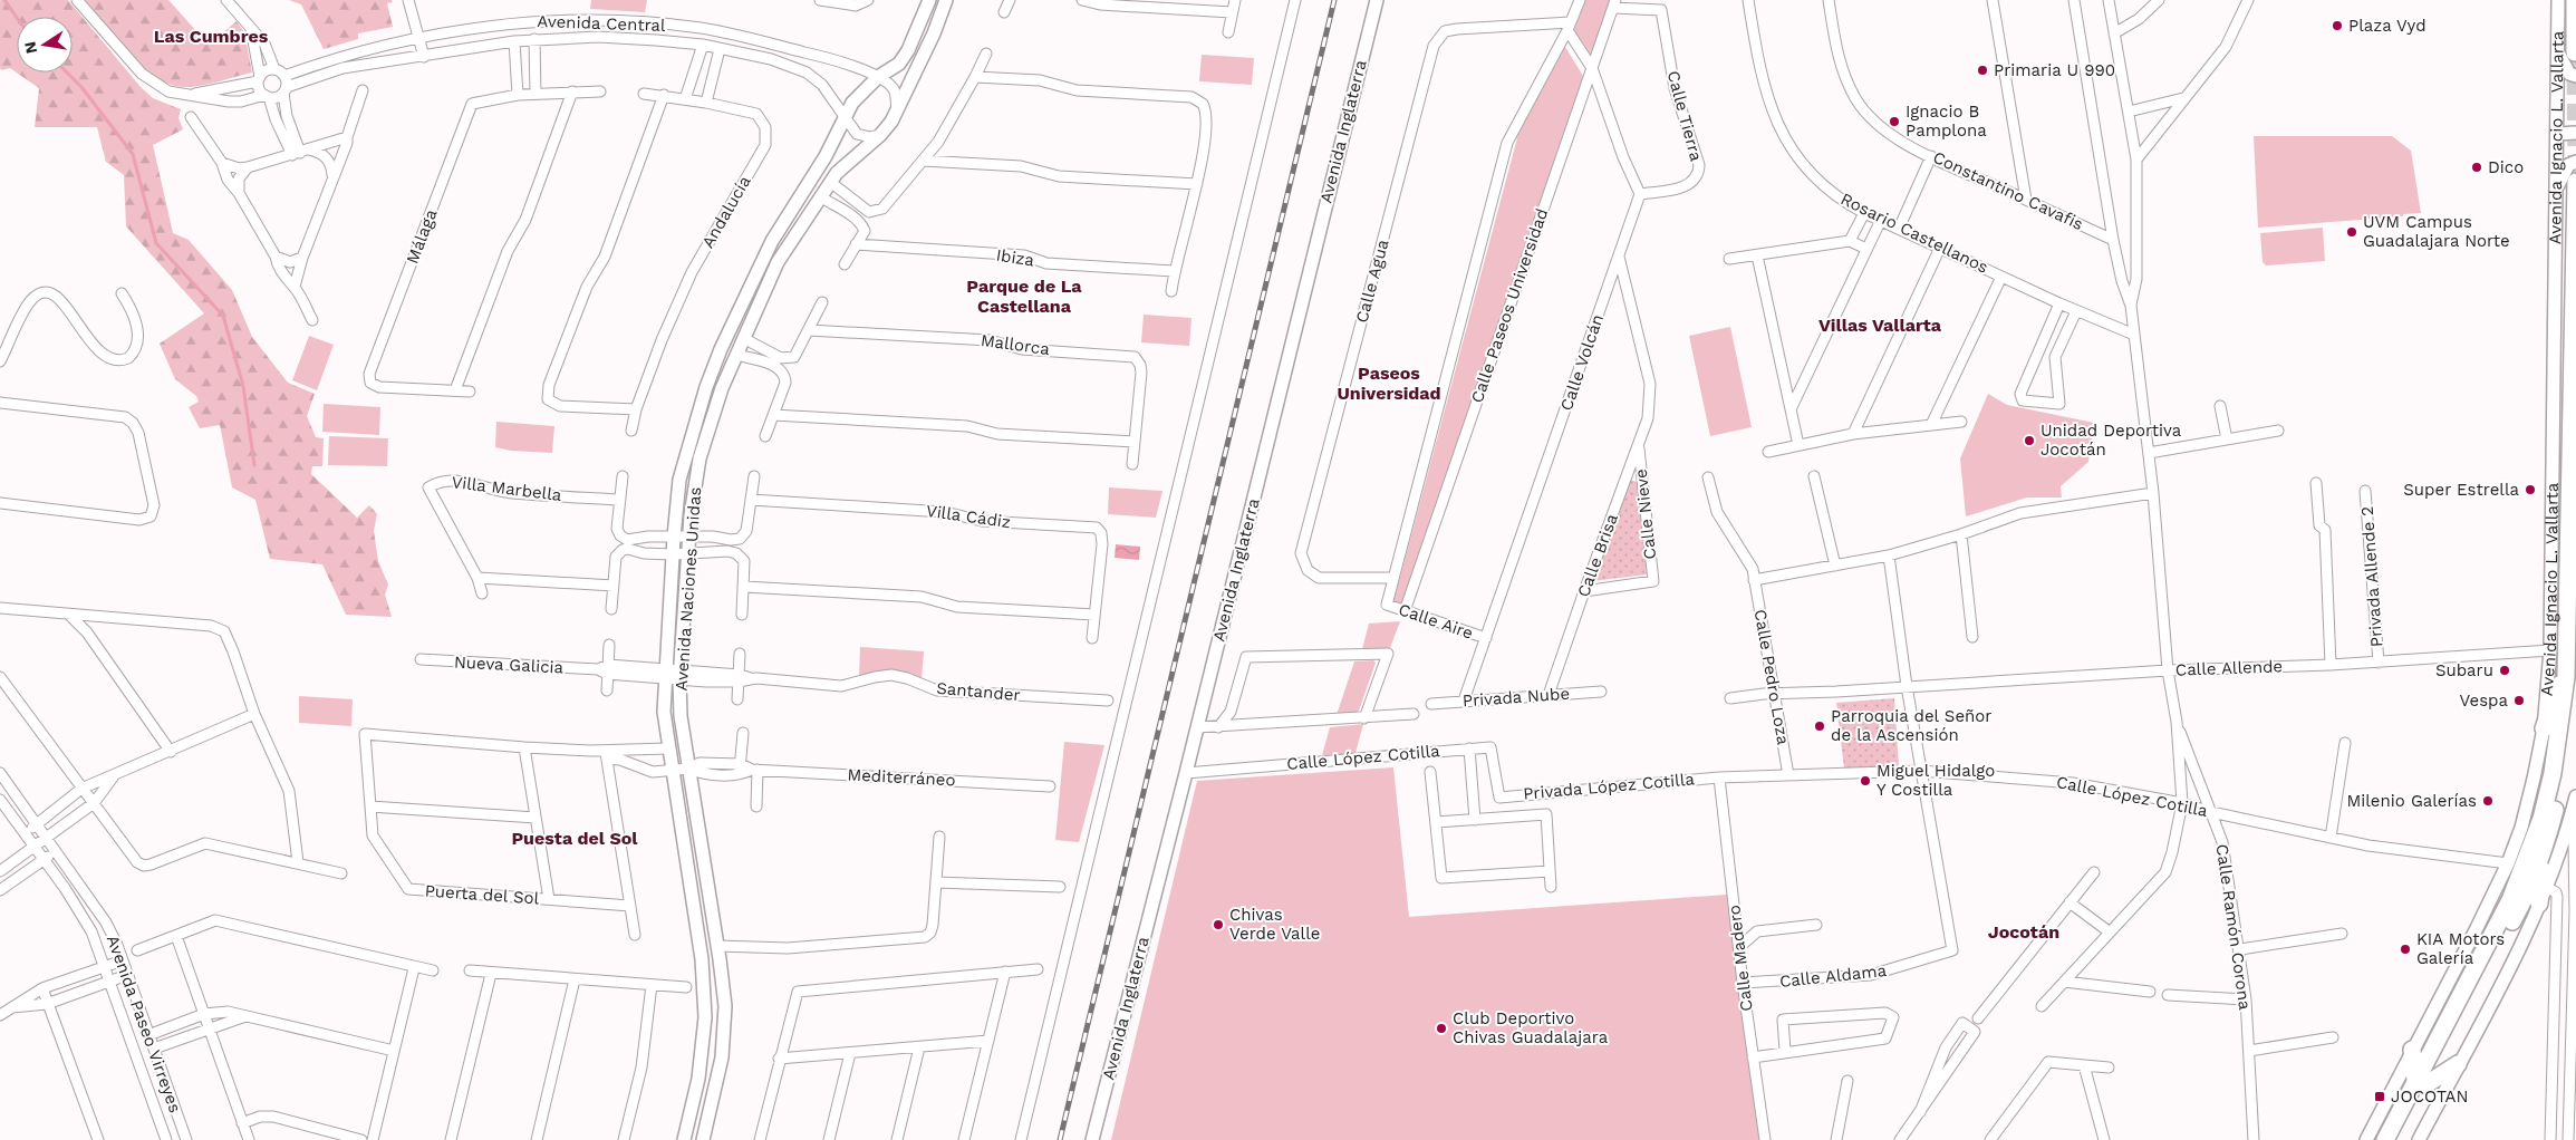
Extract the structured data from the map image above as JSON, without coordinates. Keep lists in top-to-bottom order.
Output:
{
  "streets": {
    "highway": ["Avenida Ignacio L. Vallarta"],
    "street": [
      "Avenida Central",
      "Calle Tierra",
      "Avenida Inglaterra",
      "Constantino Cavafis",
      "Andalucía",
      "Rosario Castellanos",
      "Málaga",
      "Ibiza",
      "Calle Agua",
      "Calle Paseos Universidad",
      "Mallorca",
      "Calle Volcán",
      "Villa Marbella",
      "Calle Nieve",
      "Villa Cádiz",
      "Calle Brisa",
      "Privada Allende 2",
      "Avenida Naciones Unidas",
      "Calle Aire",
      "Nueva Galicia",
      "Calle Allende",
      "Calle Pedro Loza",
      "Santander",
      "Privada Nube",
      "Calle López Cotilla",
      "Mediterráneo",
      "Privada López Cotilla",
      "Puerta del Sol",
      "Calle Ramón Corona",
      "Calle Madero",
      "Calle Aldama",
      "Avenida Paseo Virreyes"
    ]
  },
  "crossings": [
    ["Avenida Central", "Avenida Naciones Unidas"],
    ["Calle Tierra", "Calle Paseos Universidad"],
    ["Calle Tierra", "Calle Volcán"],
    ["Avenida Inglaterra", "Calle López Cotilla"],
    ["Avenida Ignacio L. Vallarta", "Calle Allende"],
    ["Avenida Ignacio L. Vallarta", "Calle López Cotilla"],
    ["Calle Agua", "Calle Aire"],
    ["Calle Paseos Universidad", "Calle Aire"],
    ["Calle Volcán", "Calle Brisa"],
    ["Calle Volcán", "Calle Aire"],
    ["Calle Volcán", "Privada Nube"],
    ["Calle Nieve", "Calle Brisa"],
    ["Calle Brisa", "Privada Nube"],
    ["Privada Allende 2", "Calle Allende"],
    ["Avenida Naciones Unidas", "Nueva Galicia"],
    ["Avenida Naciones Unidas", "Santander"],
    ["Avenida Naciones Unidas", "Mediterráneo"],
    ["Avenida Naciones Unidas", "Puerta del Sol"],
    ["Nueva Galicia", "Santander"],
    ["Calle Allende", "Calle Pedro Loza"],
    ["Calle Pedro Loza", "Calle López Cotilla"],
    ["Calle López Cotilla", "Privada López Cotilla"],
    ["Calle López Cotilla", "Calle Ramón Corona"],
    ["Calle López Cotilla", "Calle Madero"],
    ["Calle López Cotilla", "Calle Aldama"],
    ["Mediterráneo", "Puerta del Sol"],
    ["Privada López Cotilla", "Calle Madero"],
    ["Calle Madero", "Calle Aldama"]
  ],
  "districts": [
    "Las Cumbres",
    "Parque de La Castellana",
    "Villas Vallarta",
    "Paseos Universidad",
    "Puesta del Sol",
    "Jocotán"
  ],
  "places": {
    "other": [
      "Plaza Vyd",
      "Primaria U 990",
      "Ignacio B Pamplona",
      "Dico",
      "UVM Campus Guadalajara Norte",
      "Unidad Deportiva Jocotán",
      "Super Estrella",
      "Subaru",
      "Vespa",
      "Parroquia del Señor de la Ascensión",
      "Miguel Hidalgo Y Costilla",
      "Milenio Galerías",
      "Chivas Verde Valle",
      "KIA Motors Galería",
      "Club Deportivo Chivas Guadalajara"
    ],
    "transit": ["JOCOTAN"]
  },
  "north": "left"
}
